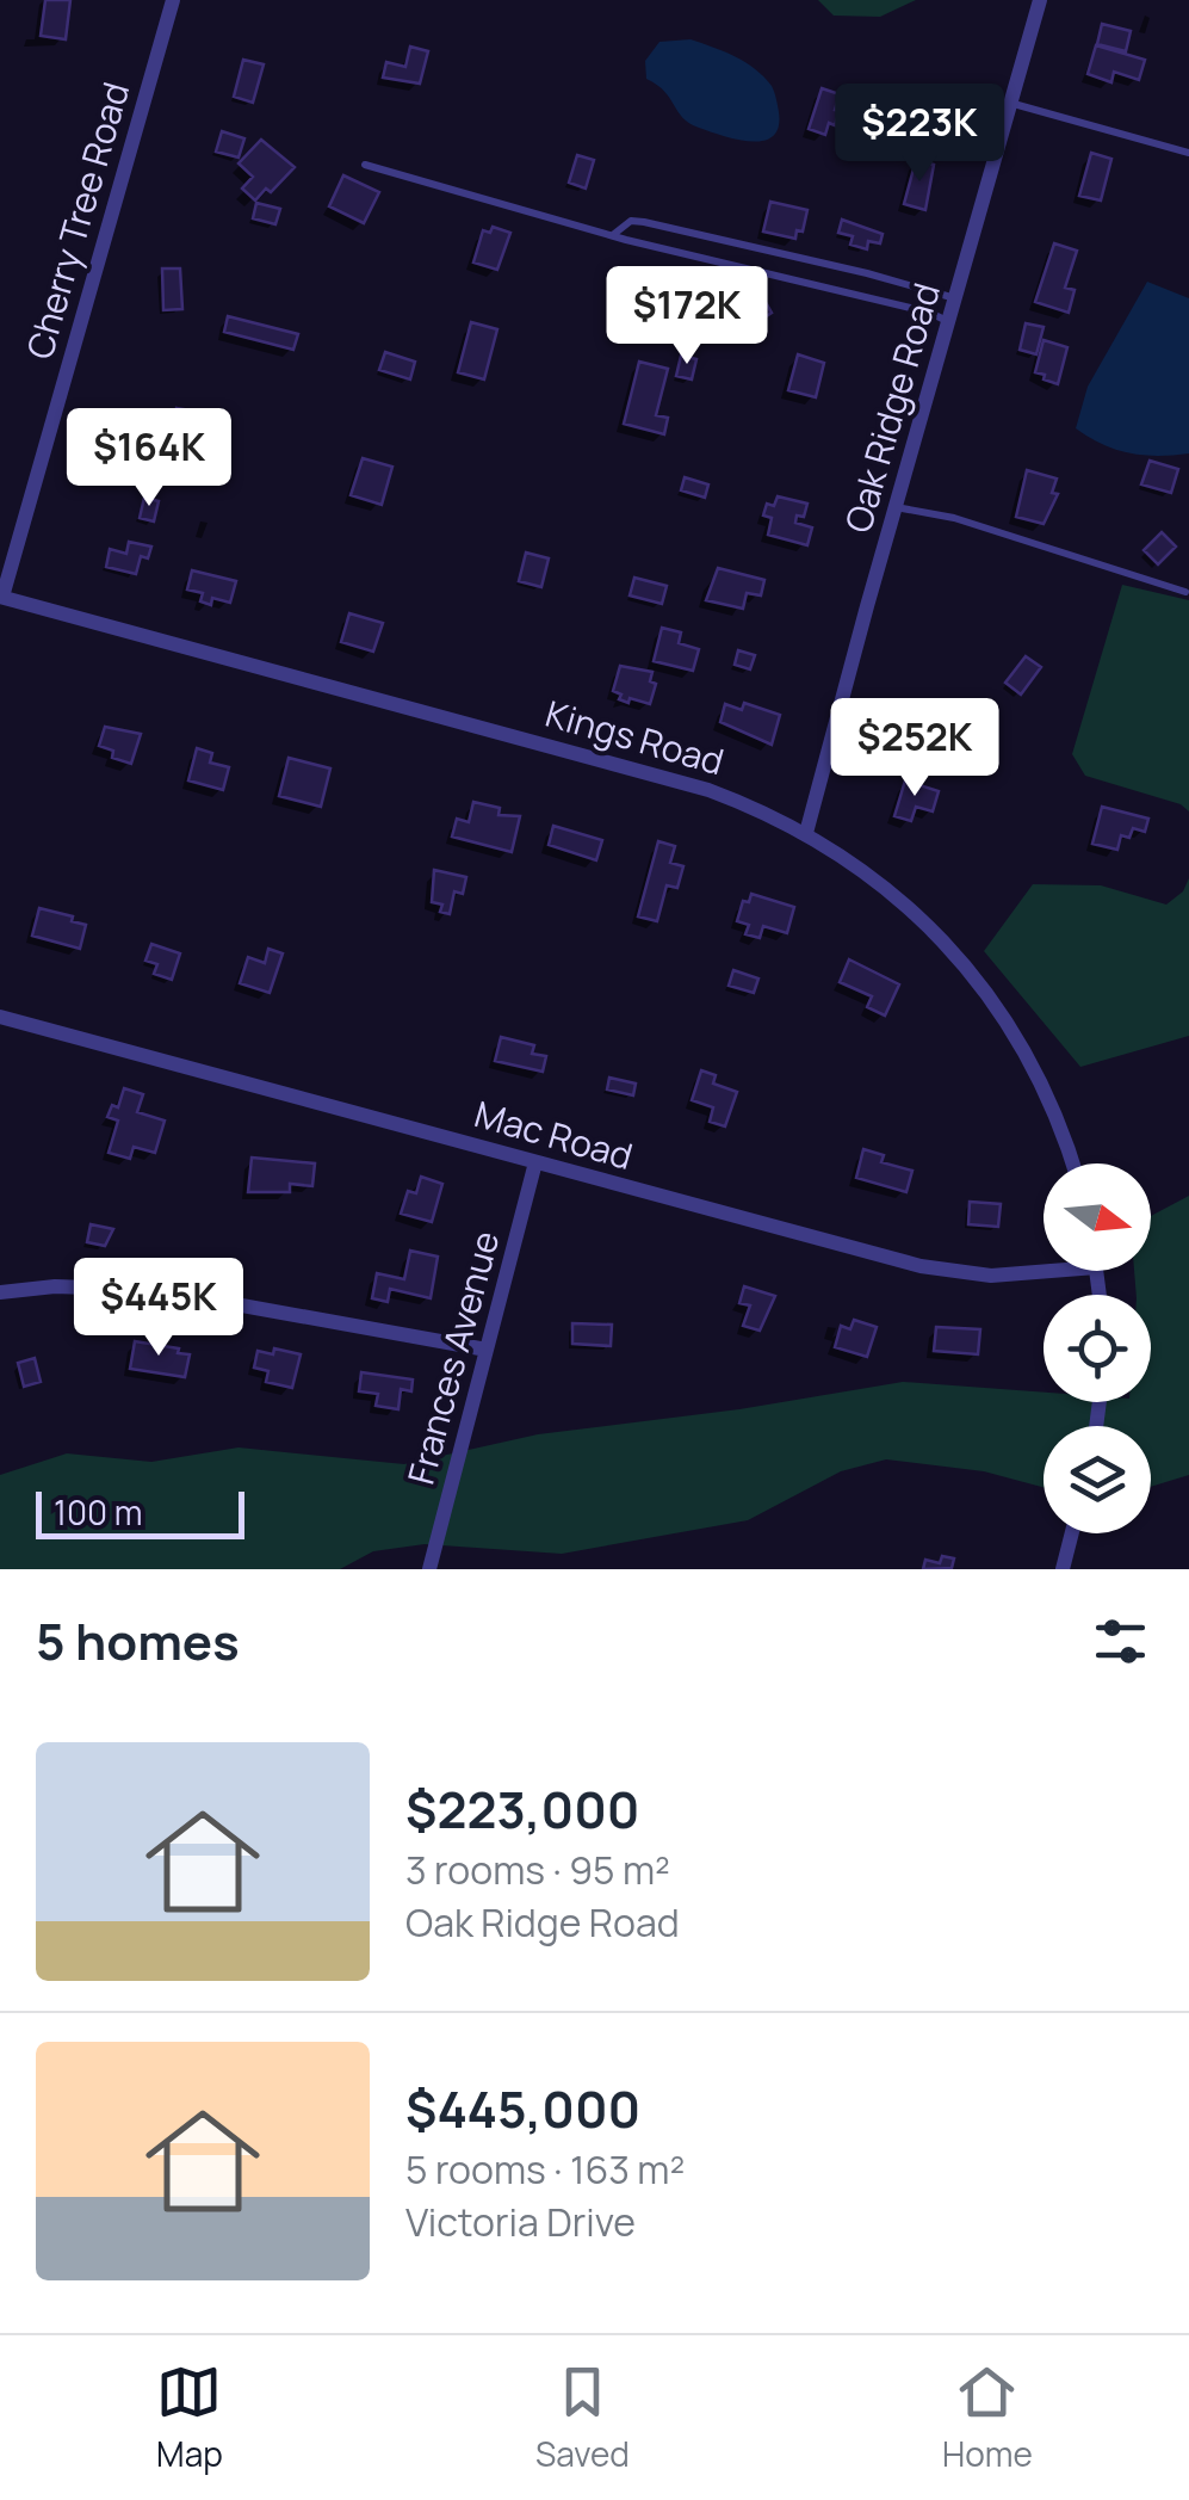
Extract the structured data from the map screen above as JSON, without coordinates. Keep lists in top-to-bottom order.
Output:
{
  "streets": {
    "street": [
      "Cherry Tree Road",
      "Oak Ridge Road",
      "Kings Road",
      "Mac Road",
      "Frances Avenue"
    ]
  },
  "crossings": [
    ["Cherry Tree Road", "Kings Road"],
    ["Oak Ridge Road", "Kings Road"],
    ["Mac Road", "Frances Avenue"]
  ],
  "scale_bar": "100 m",
  "north": "right",
  "page": {
    "price": [
      "$223K",
      "$172K",
      "$164K",
      "$252K",
      "$445K"
    ],
    "scale": "100 m",
    "heading": "5 homes",
    "list": [
      {
        "name": "$223,000",
        "note": "3 rooms · 95 m² · Oak Ridge Road"
      },
      {
        "name": "$445,000",
        "note": "5 rooms · 163 m² · Victoria Drive"
      }
    ],
    "tabs": ["Map", "Saved", "Home"]
  }
}
